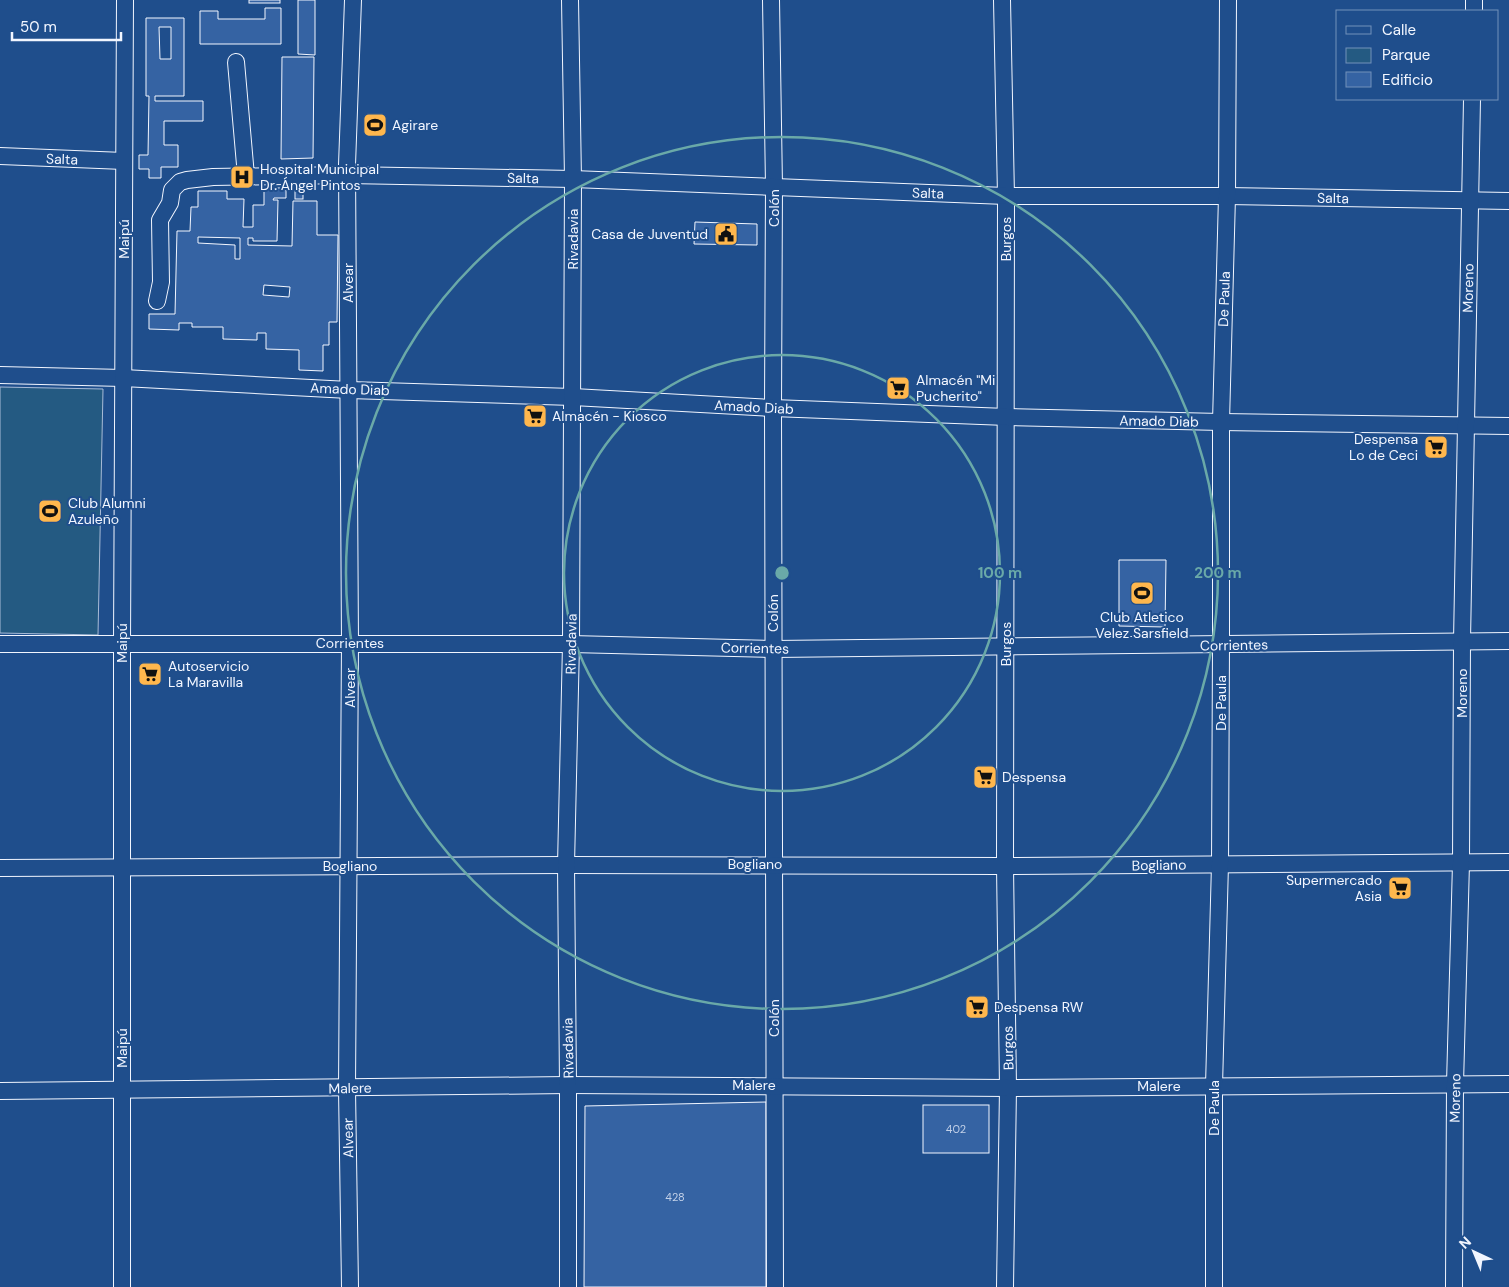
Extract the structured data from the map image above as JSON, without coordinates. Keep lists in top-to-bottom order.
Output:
{
  "streets": {
    "street": [
      "Salta",
      "Colón",
      "Maipú",
      "Rivadavia",
      "Burgos",
      "Alvear",
      "Moreno",
      "De Paula",
      "Amado Diab",
      "Corrientes",
      "Bogliano",
      "Malere"
    ]
  },
  "crossings": [
    ["Salta", "Colón"],
    ["Salta", "Maipú"],
    ["Salta", "Rivadavia"],
    ["Salta", "Burgos"],
    ["Salta", "Alvear"],
    ["Salta", "Moreno"],
    ["Salta", "De Paula"],
    ["Colón", "Amado Diab"],
    ["Colón", "Corrientes"],
    ["Colón", "Bogliano"],
    ["Colón", "Malere"],
    ["Maipú", "Amado Diab"],
    ["Maipú", "Corrientes"],
    ["Maipú", "Bogliano"],
    ["Maipú", "Malere"],
    ["Rivadavia", "Amado Diab"],
    ["Rivadavia", "Corrientes"],
    ["Rivadavia", "Bogliano"],
    ["Rivadavia", "Malere"],
    ["Burgos", "Amado Diab"],
    ["Burgos", "Corrientes"],
    ["Burgos", "Bogliano"],
    ["Burgos", "Malere"],
    ["Alvear", "Amado Diab"],
    ["Alvear", "Corrientes"],
    ["Alvear", "Bogliano"],
    ["Alvear", "Malere"],
    ["Moreno", "Amado Diab"],
    ["Moreno", "Corrientes"],
    ["Moreno", "Bogliano"],
    ["Moreno", "Malere"],
    ["De Paula", "Amado Diab"],
    ["De Paula", "Corrientes"],
    ["De Paula", "Bogliano"],
    ["De Paula", "Malere"]
  ],
  "places": {
    "sports": ["Agirare", "Club Alumni Azuleño", "Club Atletico Velez Sarsfield"],
    "hospital": ["Hospital Municipal Dr. Ángel Pintos"],
    "public building": ["Casa de Juventud"],
    "supermarket": [
      "Almacén \"Mi Pucherito\"",
      "Almacén - Kiosco",
      "Despensa Lo de Ceci",
      "Autoservicio La Maravilla",
      "Despensa",
      "Supermercado Asia",
      "Despensa RW"
    ]
  },
  "house_numbers": ["402", "428"],
  "legend": ["Calle", "Parque", "Edificio"],
  "scale_bar": "50 m",
  "north": "top left",
  "rings": ["100 m", "200 m"]
}
